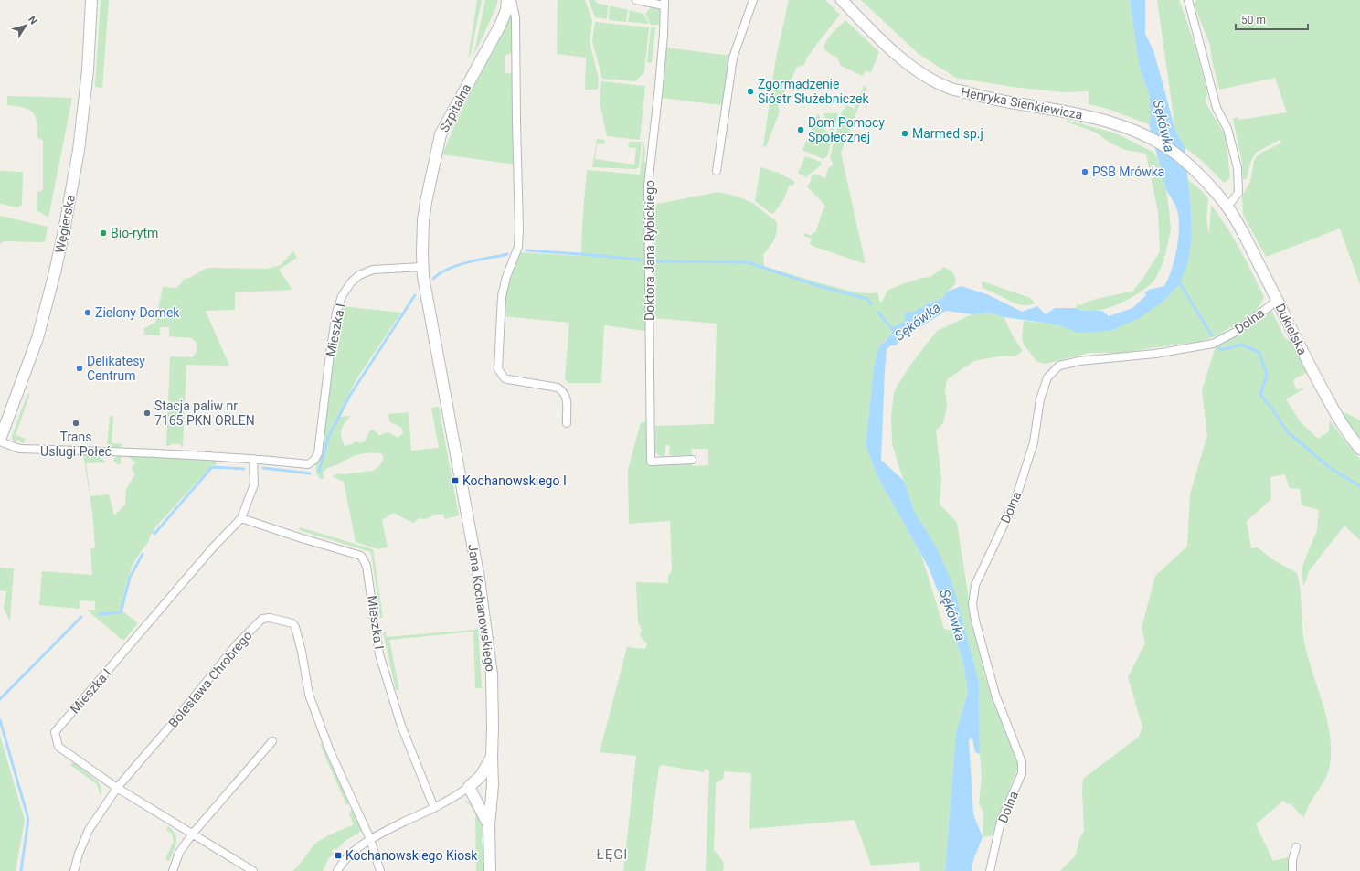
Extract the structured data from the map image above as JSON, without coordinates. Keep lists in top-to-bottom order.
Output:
{
  "streets": {
    "main road": [
      "Henryka Sienkiewicza",
      "Szpitalna",
      "Węgierska",
      "Dukielska",
      "Jana Kochanowskiego"
    ],
    "street": [
      "Doktora Jana Rybickiego",
      "Dolna",
      "Mieszka I",
      "Bolesława Chrobrego"
    ]
  },
  "crossings": [
    ["Henryka Sienkiewicza", "Dukielska"],
    ["Szpitalna", "Mieszka I"],
    ["Szpitalna", "Jana Kochanowskiego"],
    ["Dolna", "Dukielska"],
    ["Mieszka I", "Jana Kochanowskiego"],
    ["Mieszka I", "Bolesława Chrobrego"],
    ["Jana Kochanowskiego", "Bolesława Chrobrego"]
  ],
  "districts": ["ŁĘGI"],
  "water": ["Sękówka"],
  "places": {
    "other": [
      "Zgormadzenie Sióstr Służebniczek",
      "Dom Pomocy Społecznej",
      "Marmed sp.j",
      "PSB Mrówka",
      "Bio-rytm",
      "Zielony Domek",
      "Delikatesy Centrum",
      "Stacja paliw nr 7165 PKN ORLEN",
      "Trans Usługi Połeć"
    ],
    "transit": ["Kochanowskiego I", "Kochanowskiego Kiosk"]
  },
  "scale_bar": "50 m",
  "north": "top right"
}
